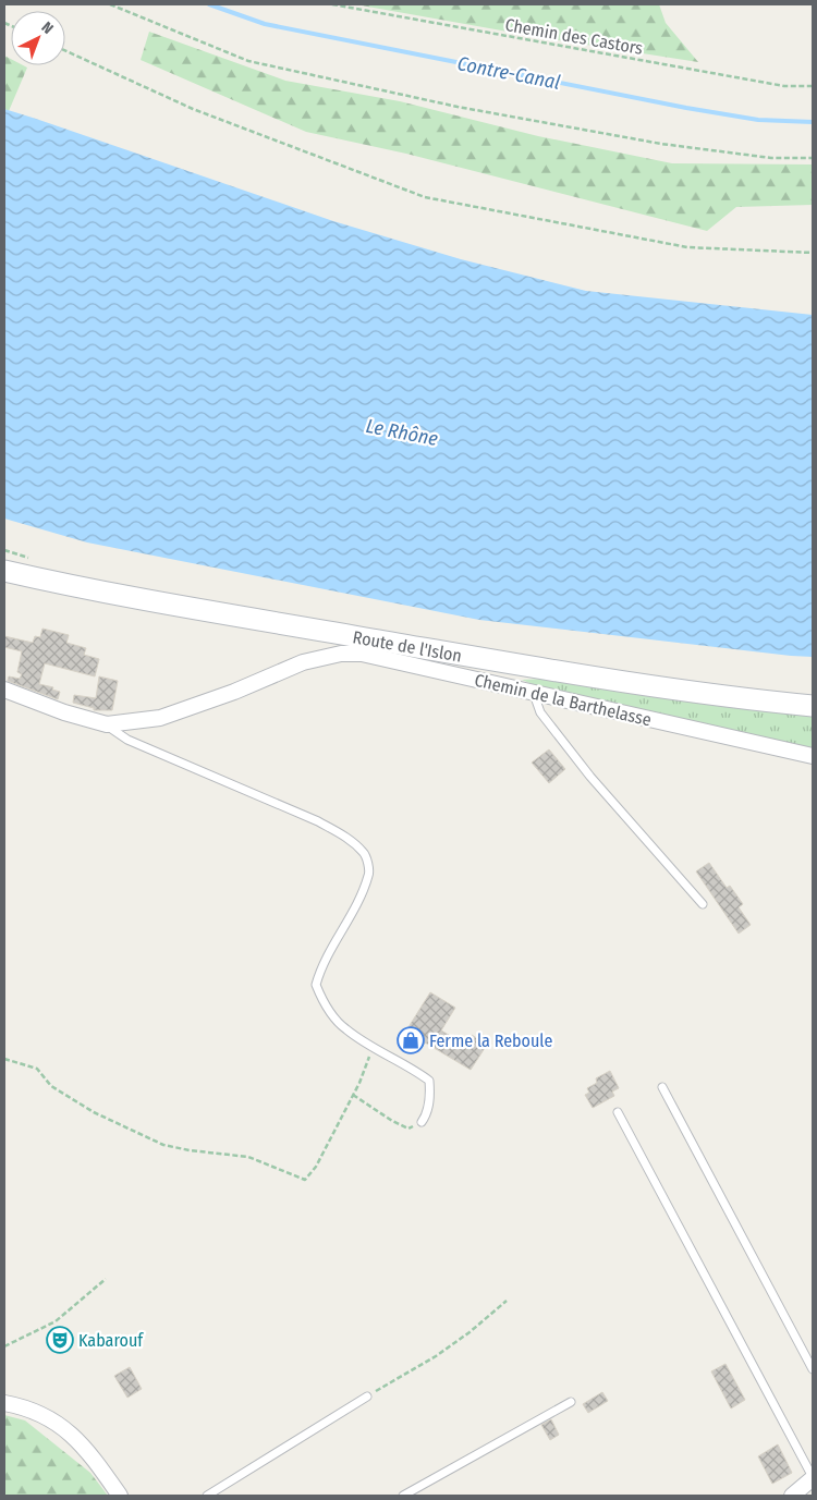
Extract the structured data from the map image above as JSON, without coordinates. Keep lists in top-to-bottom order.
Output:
{
  "streets": {
    "street": ["Route de l'Islon", "Chemin de la Barthelasse"],
    "path": ["Chemin des Castors"]
  },
  "water": ["Contre-Canal", "Le Rhône"],
  "places": {
    "shop": ["Ferme la Reboule"],
    "theatre": ["Kabarouf"]
  },
  "north": "top right"
}
